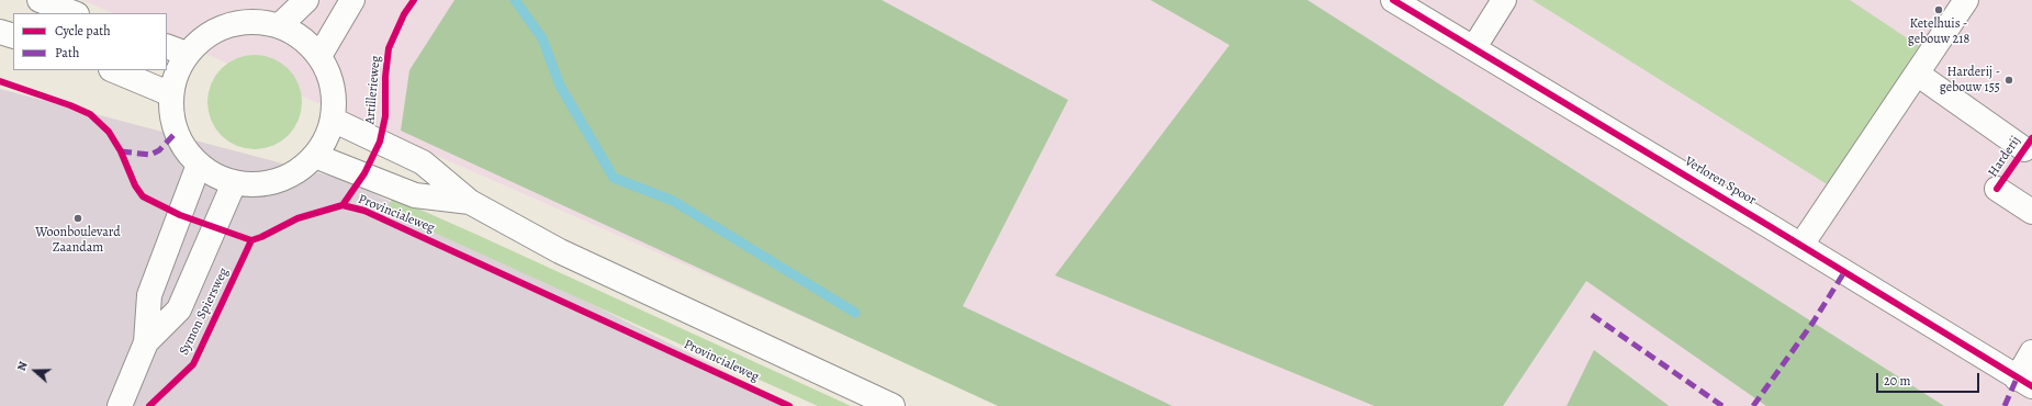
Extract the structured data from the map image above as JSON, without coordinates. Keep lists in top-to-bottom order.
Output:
{
  "streets": {
    "street": [
      "Harderij",
      "Verloren Spoor",
      "Provincialeweg",
      "Symon Spiersweg"
    ],
    "cycle path": ["Artillerieweg"]
  },
  "places": ["Ketelhuis - gebouw 218", "Harderij - gebouw 155", "Woonboulevard Zaandam"],
  "legend": ["Cycle path", "Path"],
  "scale_bar": "20 m",
  "north": "left"
}
